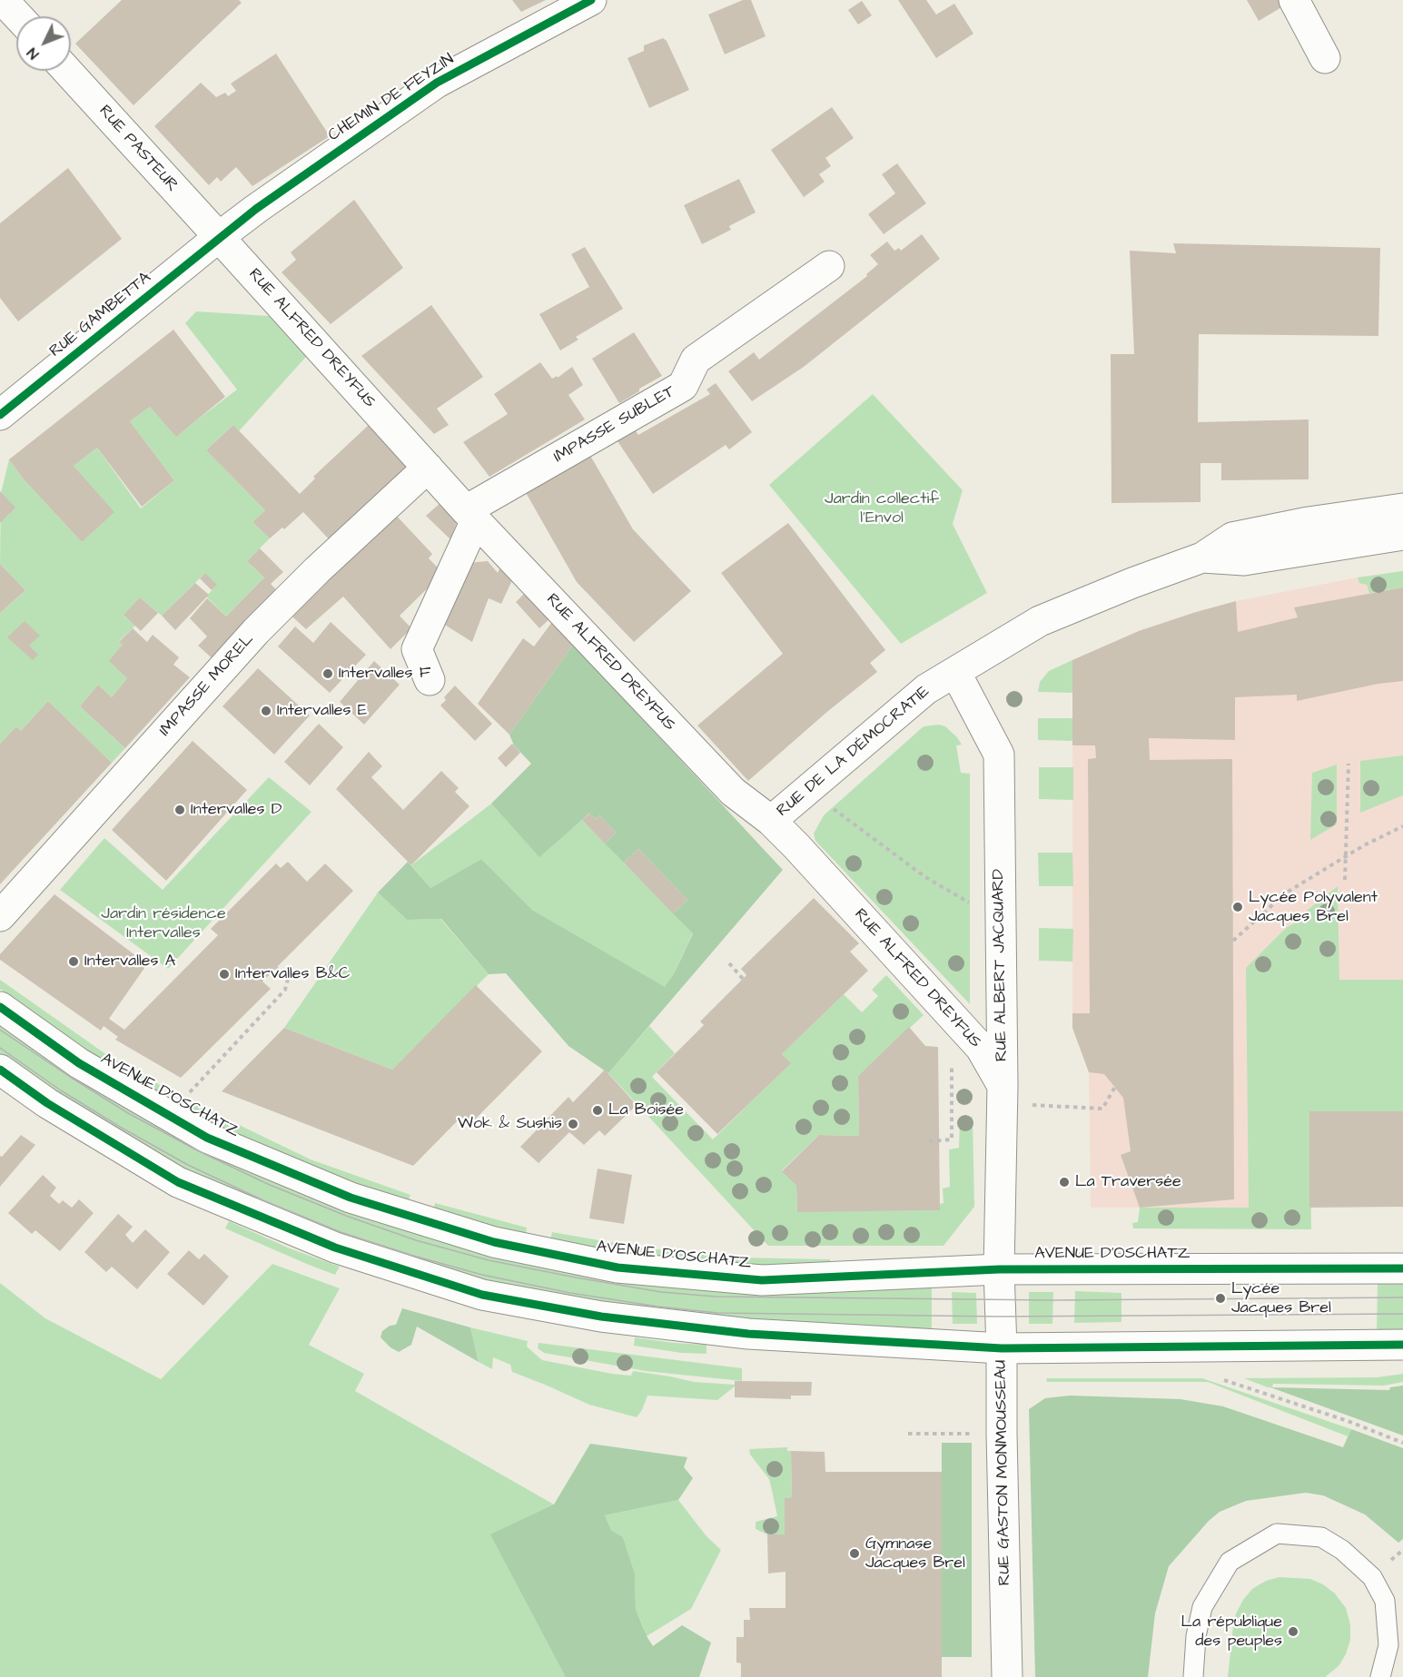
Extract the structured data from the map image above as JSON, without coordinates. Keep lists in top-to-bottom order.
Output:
{
  "streets": {
    "street": [
      "CHEMIN DE FEYZIN",
      "RUE PASTEUR",
      "RUE GAMBETTA",
      "RUE ALFRED DREYFUS",
      "IMPASSE SUBLET",
      "IMPASSE MOREL",
      "RUE DE LA DÉMOCRATIE",
      "RUE ALBERT JACQUARD",
      "AVENUE D'OSCHATZ",
      "RUE GASTON MONMOUSSEAU"
    ]
  },
  "crossings": [
    ["CHEMIN DE FEYZIN", "RUE PASTEUR"],
    ["CHEMIN DE FEYZIN", "RUE GAMBETTA"],
    ["CHEMIN DE FEYZIN", "RUE ALFRED DREYFUS"],
    ["RUE PASTEUR", "RUE GAMBETTA"],
    ["RUE PASTEUR", "RUE ALFRED DREYFUS"],
    ["RUE GAMBETTA", "RUE ALFRED DREYFUS"],
    ["RUE ALFRED DREYFUS", "IMPASSE SUBLET"],
    ["RUE ALFRED DREYFUS", "IMPASSE MOREL"],
    ["RUE ALFRED DREYFUS", "RUE DE LA DÉMOCRATIE"],
    ["RUE ALFRED DREYFUS", "RUE ALBERT JACQUARD"],
    ["RUE DE LA DÉMOCRATIE", "RUE ALBERT JACQUARD"],
    ["RUE ALBERT JACQUARD", "AVENUE D'OSCHATZ"],
    ["RUE ALBERT JACQUARD", "RUE GASTON MONMOUSSEAU"],
    ["AVENUE D'OSCHATZ", "RUE GASTON MONMOUSSEAU"]
  ],
  "parks": ["Jardin collectif l'Envol", "Jardin résidence Intervalles"],
  "places": [
    "Intervalles F",
    "Intervalles E",
    "Intervalles D",
    "Lycée Polyvalent Jacques Brel",
    "Intervalles A",
    "Intervalles B&C",
    "La Boisée",
    "Wok & Sushis",
    "La Traversée",
    "Lycée Jacques Brel",
    "Gymnase Jacques Brel",
    "La république des peuples"
  ],
  "north": "bottom left"
}
